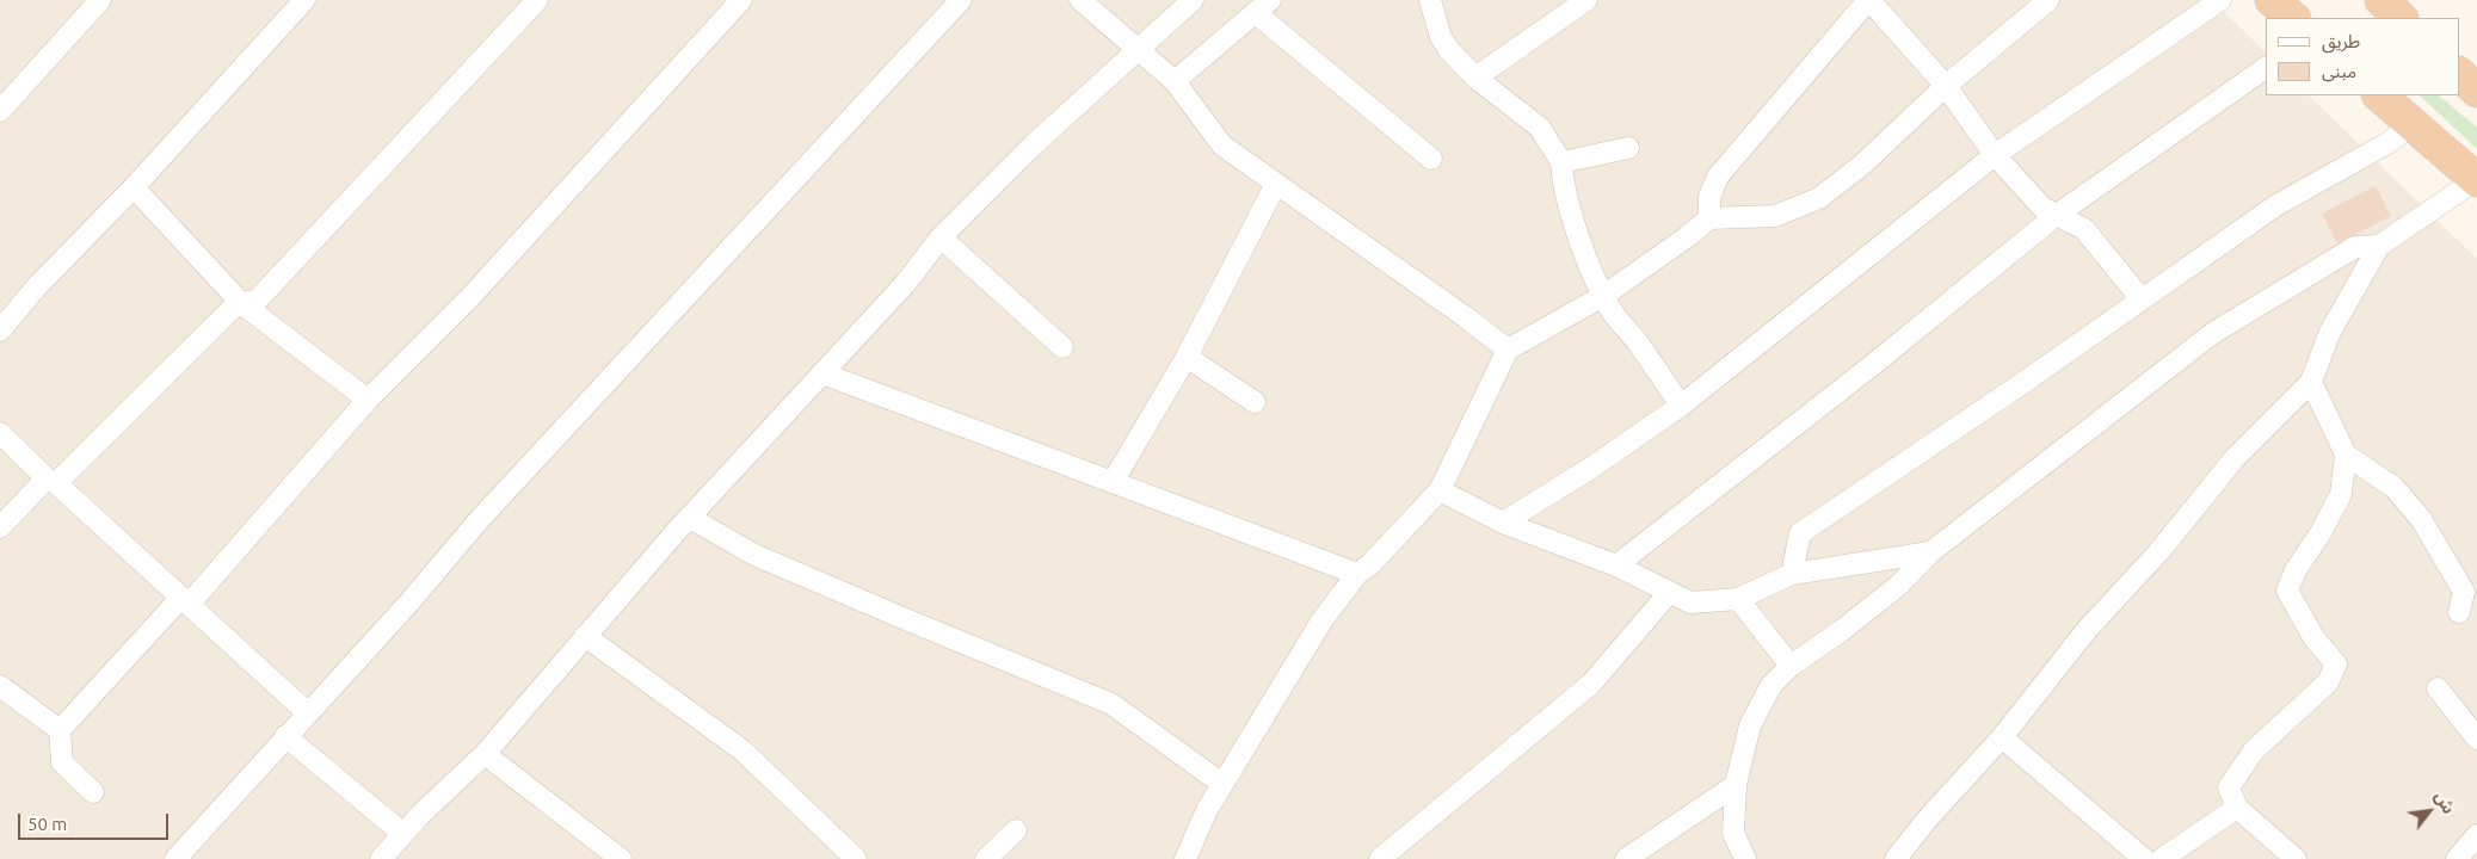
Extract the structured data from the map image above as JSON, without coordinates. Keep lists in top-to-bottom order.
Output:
{
  "legend": ["طريق", "مبنى"],
  "scale_bar": "50 m",
  "north": "top right"
}
